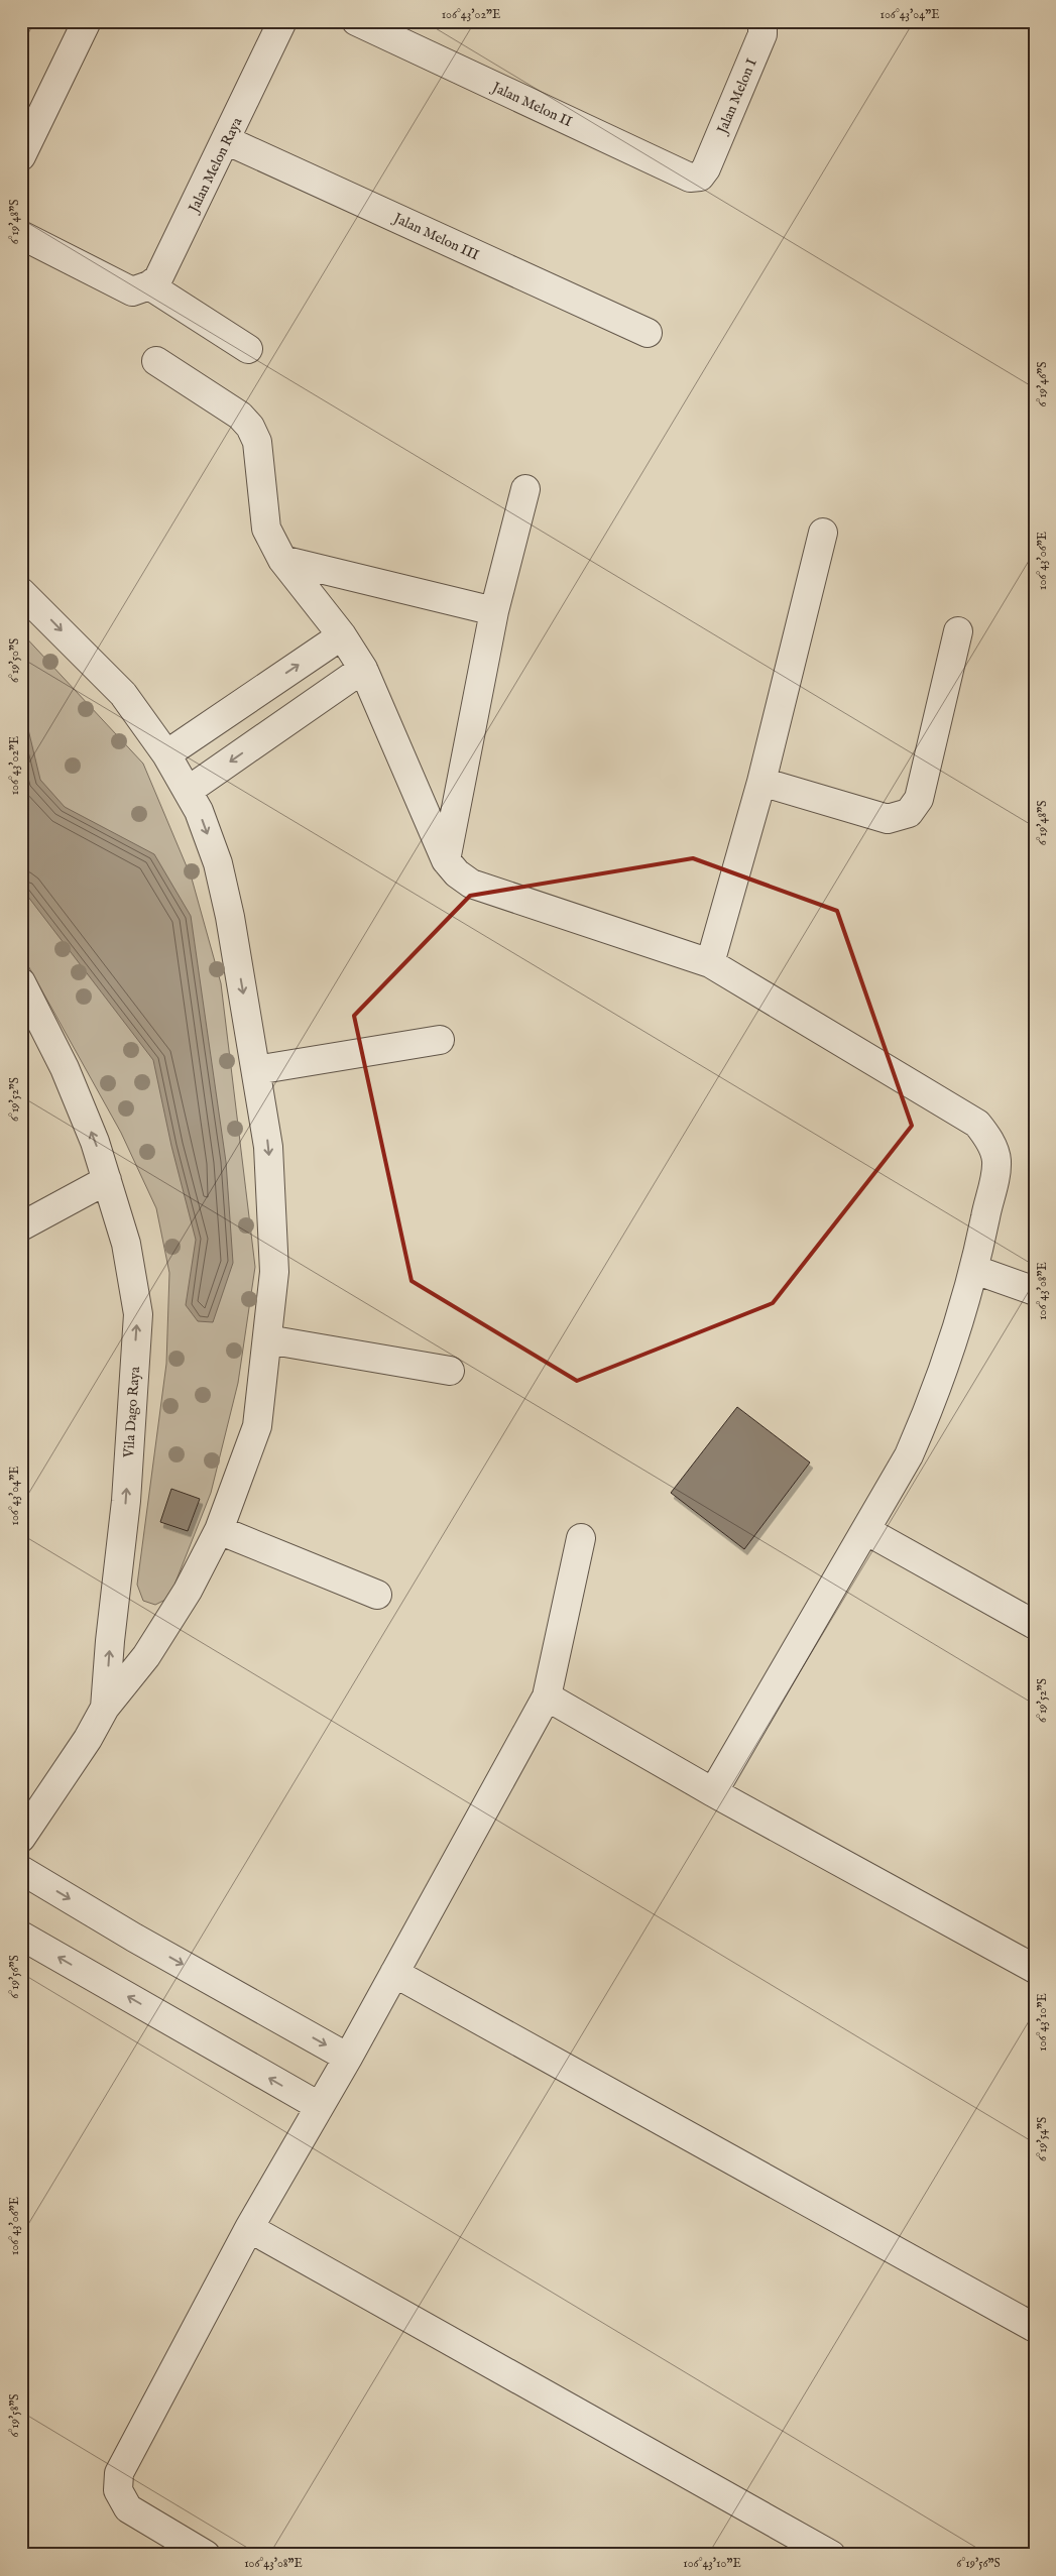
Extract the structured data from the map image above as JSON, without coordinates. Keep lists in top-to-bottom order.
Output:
{
  "streets": {
    "street": [
      "Jalan Melon I",
      "Jalan Melon II",
      "Jalan Melon Raya",
      "Jalan Melon III",
      "Vila Dago Raya"
    ]
  },
  "crossings": [
    ["Jalan Melon I", "Jalan Melon II"],
    ["Jalan Melon Raya", "Jalan Melon III"]
  ],
  "coordinates": [
    "106°43'02\"E",
    "106°43'04\"E",
    "6°19'48\"S",
    "6°19'46\"S",
    "106°43'06\"E",
    "6°19'50\"S",
    "6°19'52\"S",
    "106°43'08\"E",
    "6°19'56\"S",
    "106°43'10\"E",
    "6°19'54\"S",
    "6°19'58\"S"
  ]
}
